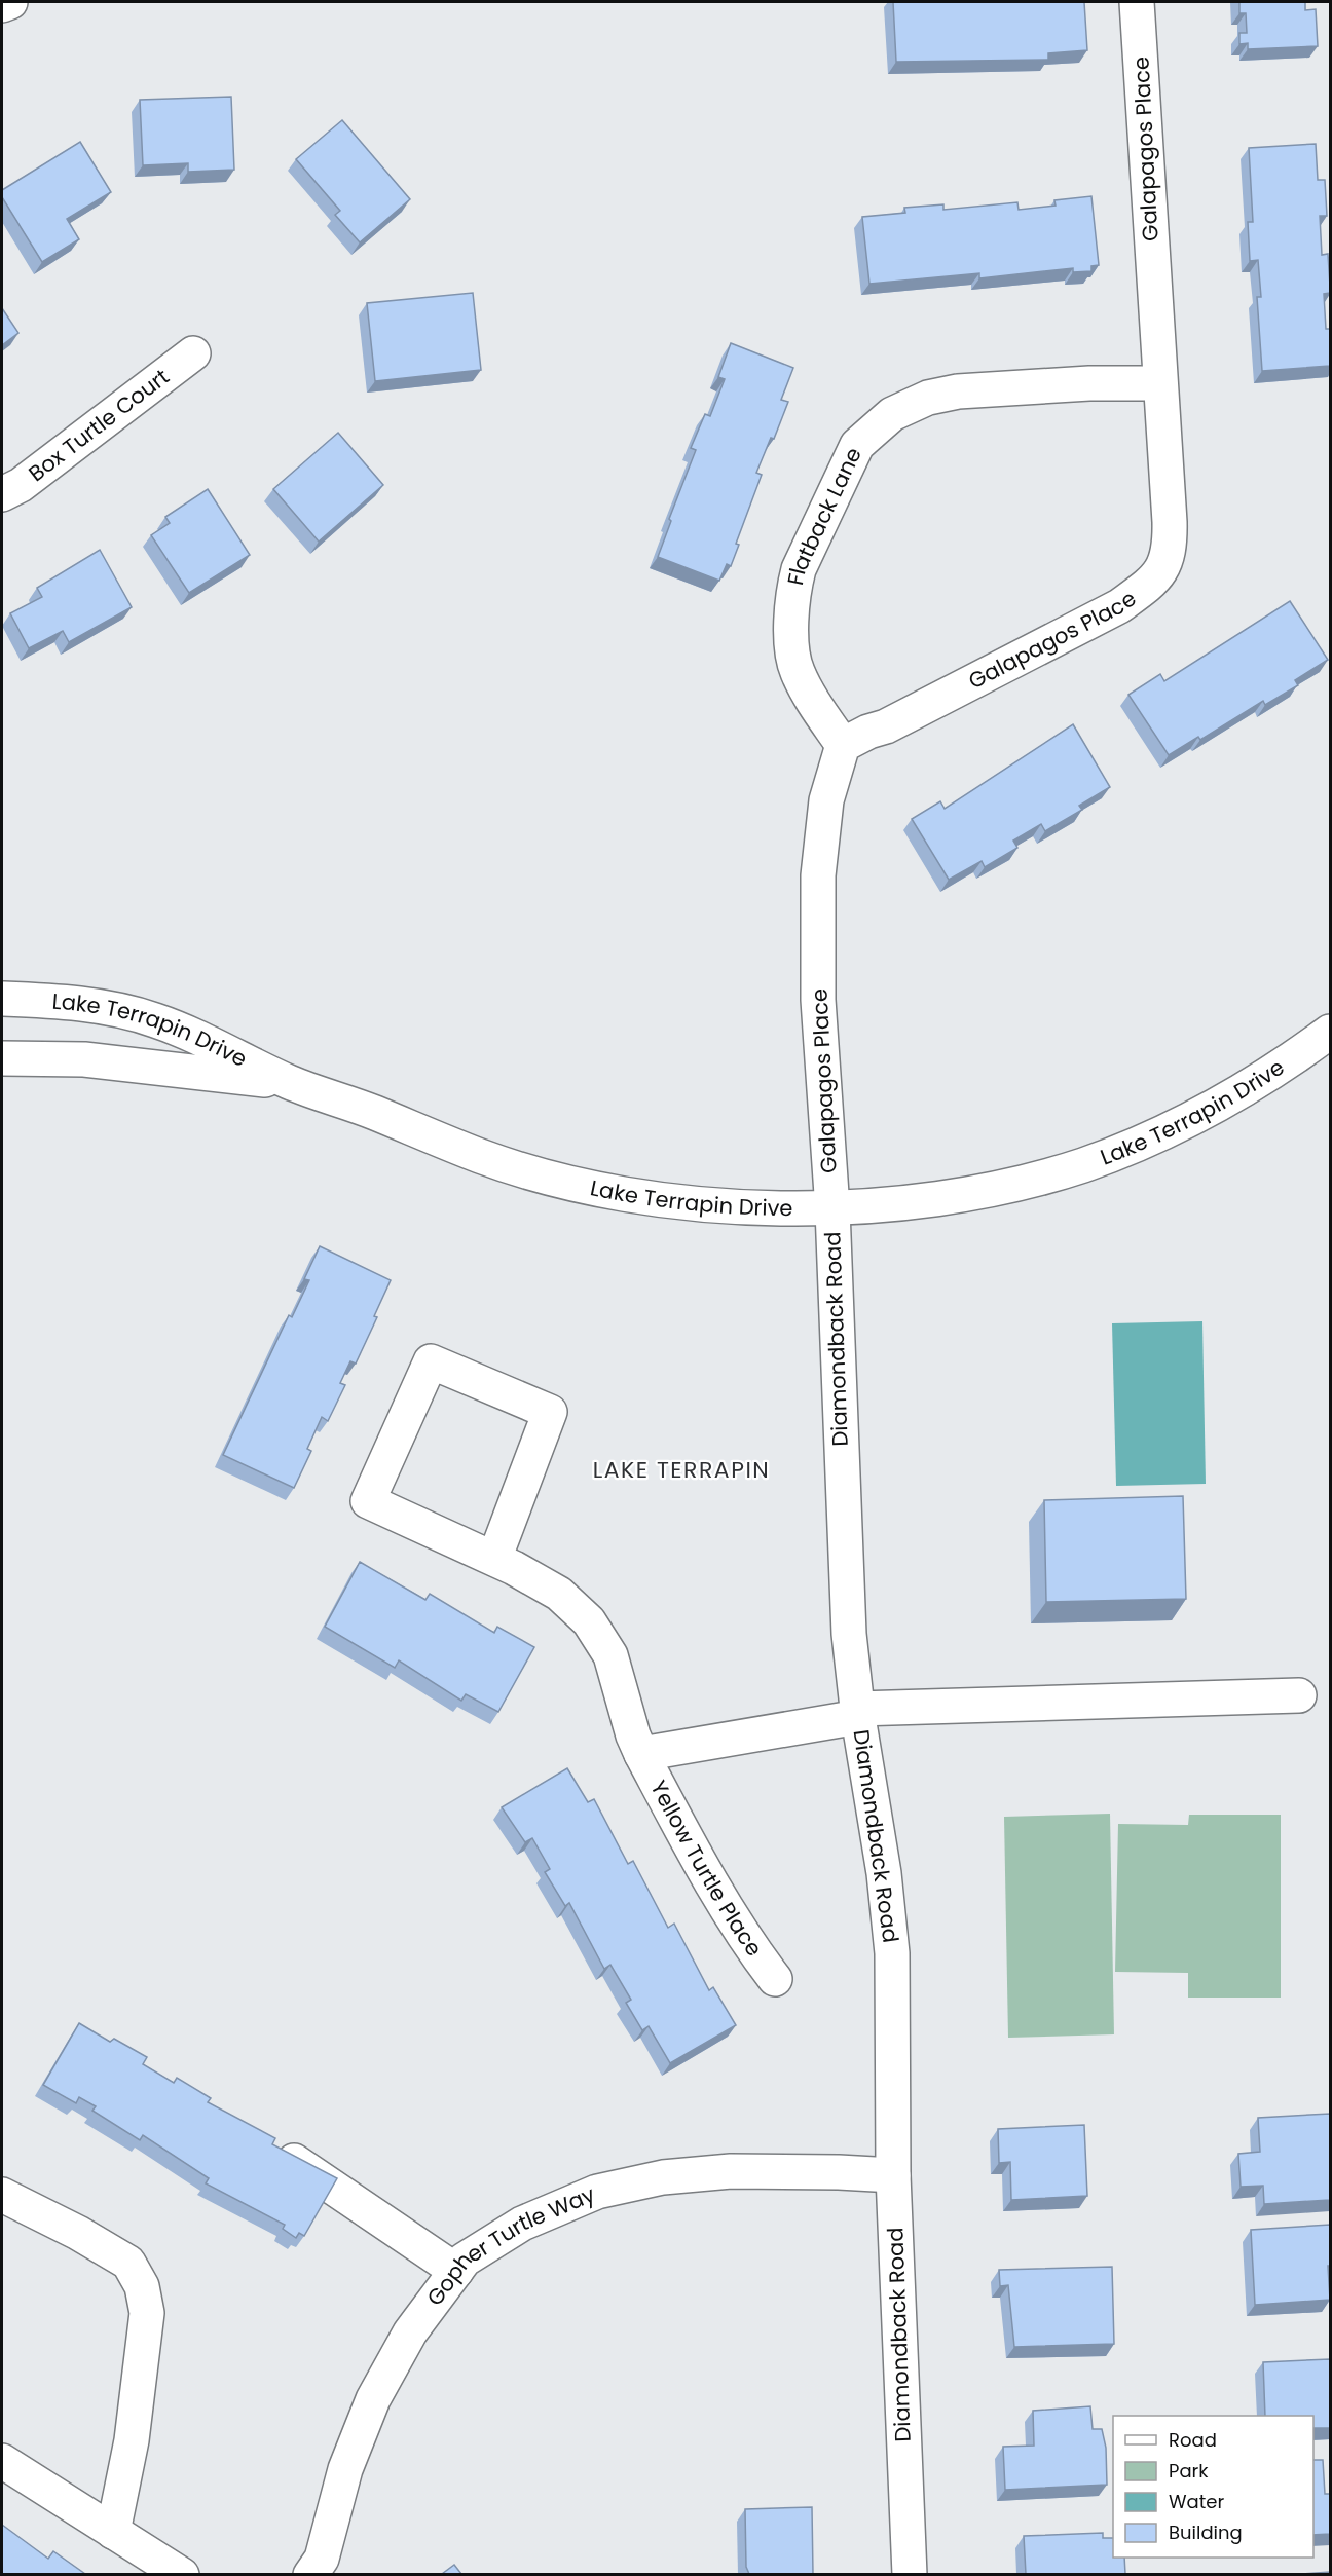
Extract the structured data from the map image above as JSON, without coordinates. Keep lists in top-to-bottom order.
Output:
{
  "streets": {
    "street": [
      "Galapagos Place",
      "Box Turtle Court",
      "Flatback Lane",
      "Lake Terrapin Drive",
      "Diamondback Road",
      "Yellow Turtle Place",
      "Gopher Turtle Way"
    ]
  },
  "crossings": [
    ["Galapagos Place", "Flatback Lane"],
    ["Galapagos Place", "Lake Terrapin Drive"],
    ["Galapagos Place", "Diamondback Road"],
    ["Lake Terrapin Drive", "Diamondback Road"],
    ["Diamondback Road", "Yellow Turtle Place"],
    ["Diamondback Road", "Gopher Turtle Way"]
  ],
  "districts": ["LAKE TERRAPIN"],
  "legend": [
    "Road",
    "Park",
    "Water",
    "Building"
  ]
}
